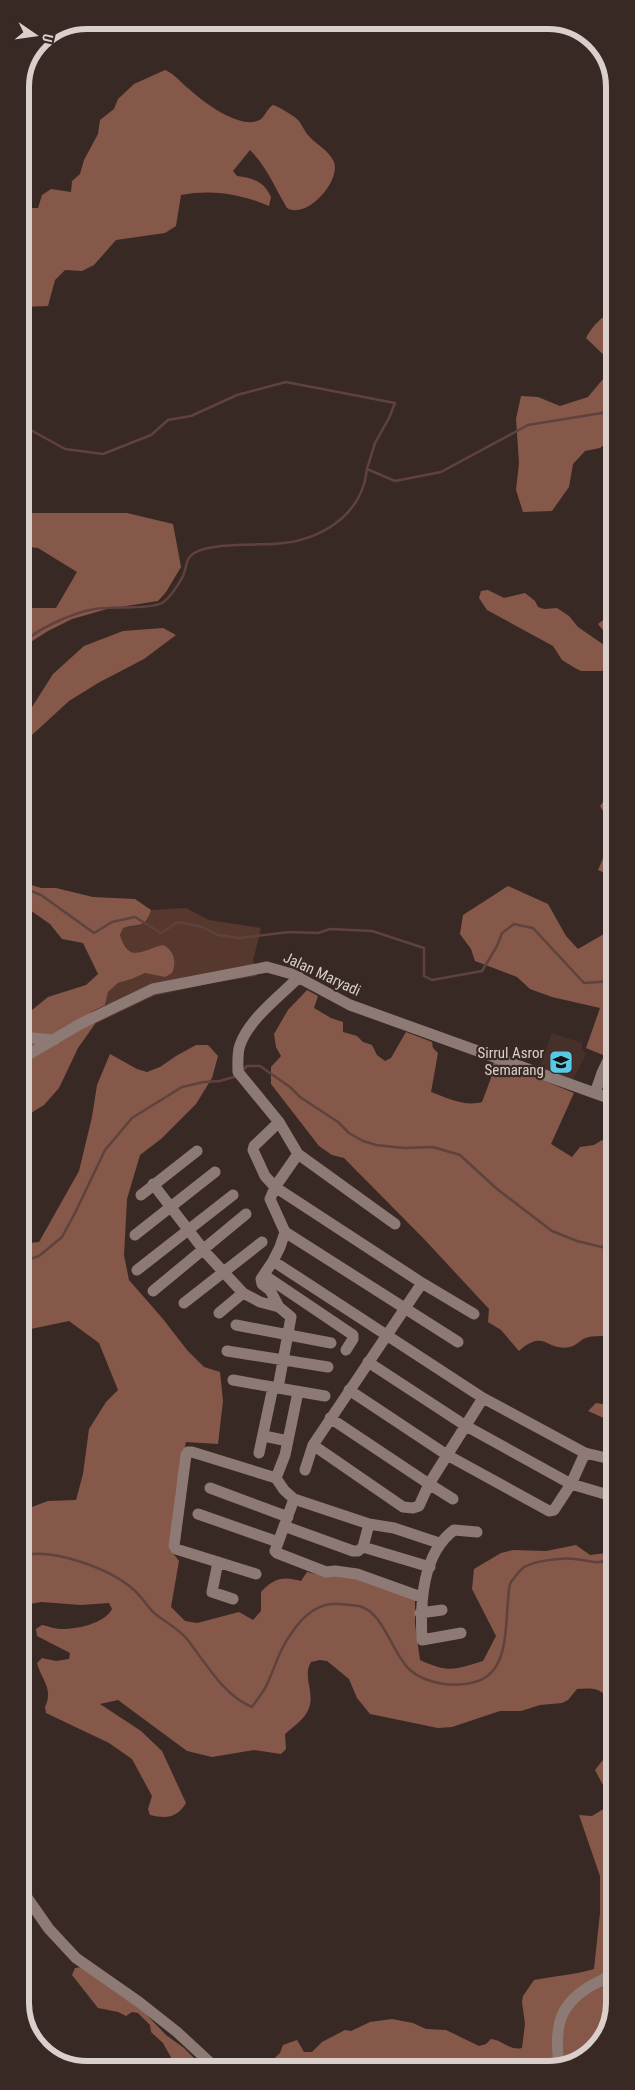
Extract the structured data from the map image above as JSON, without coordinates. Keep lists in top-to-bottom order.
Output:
{
  "streets": {
    "street": ["Jalan Maryadi"]
  },
  "places": {
    "school or university": ["Sirrul Asror Semarang"]
  },
  "north": "right"
}
